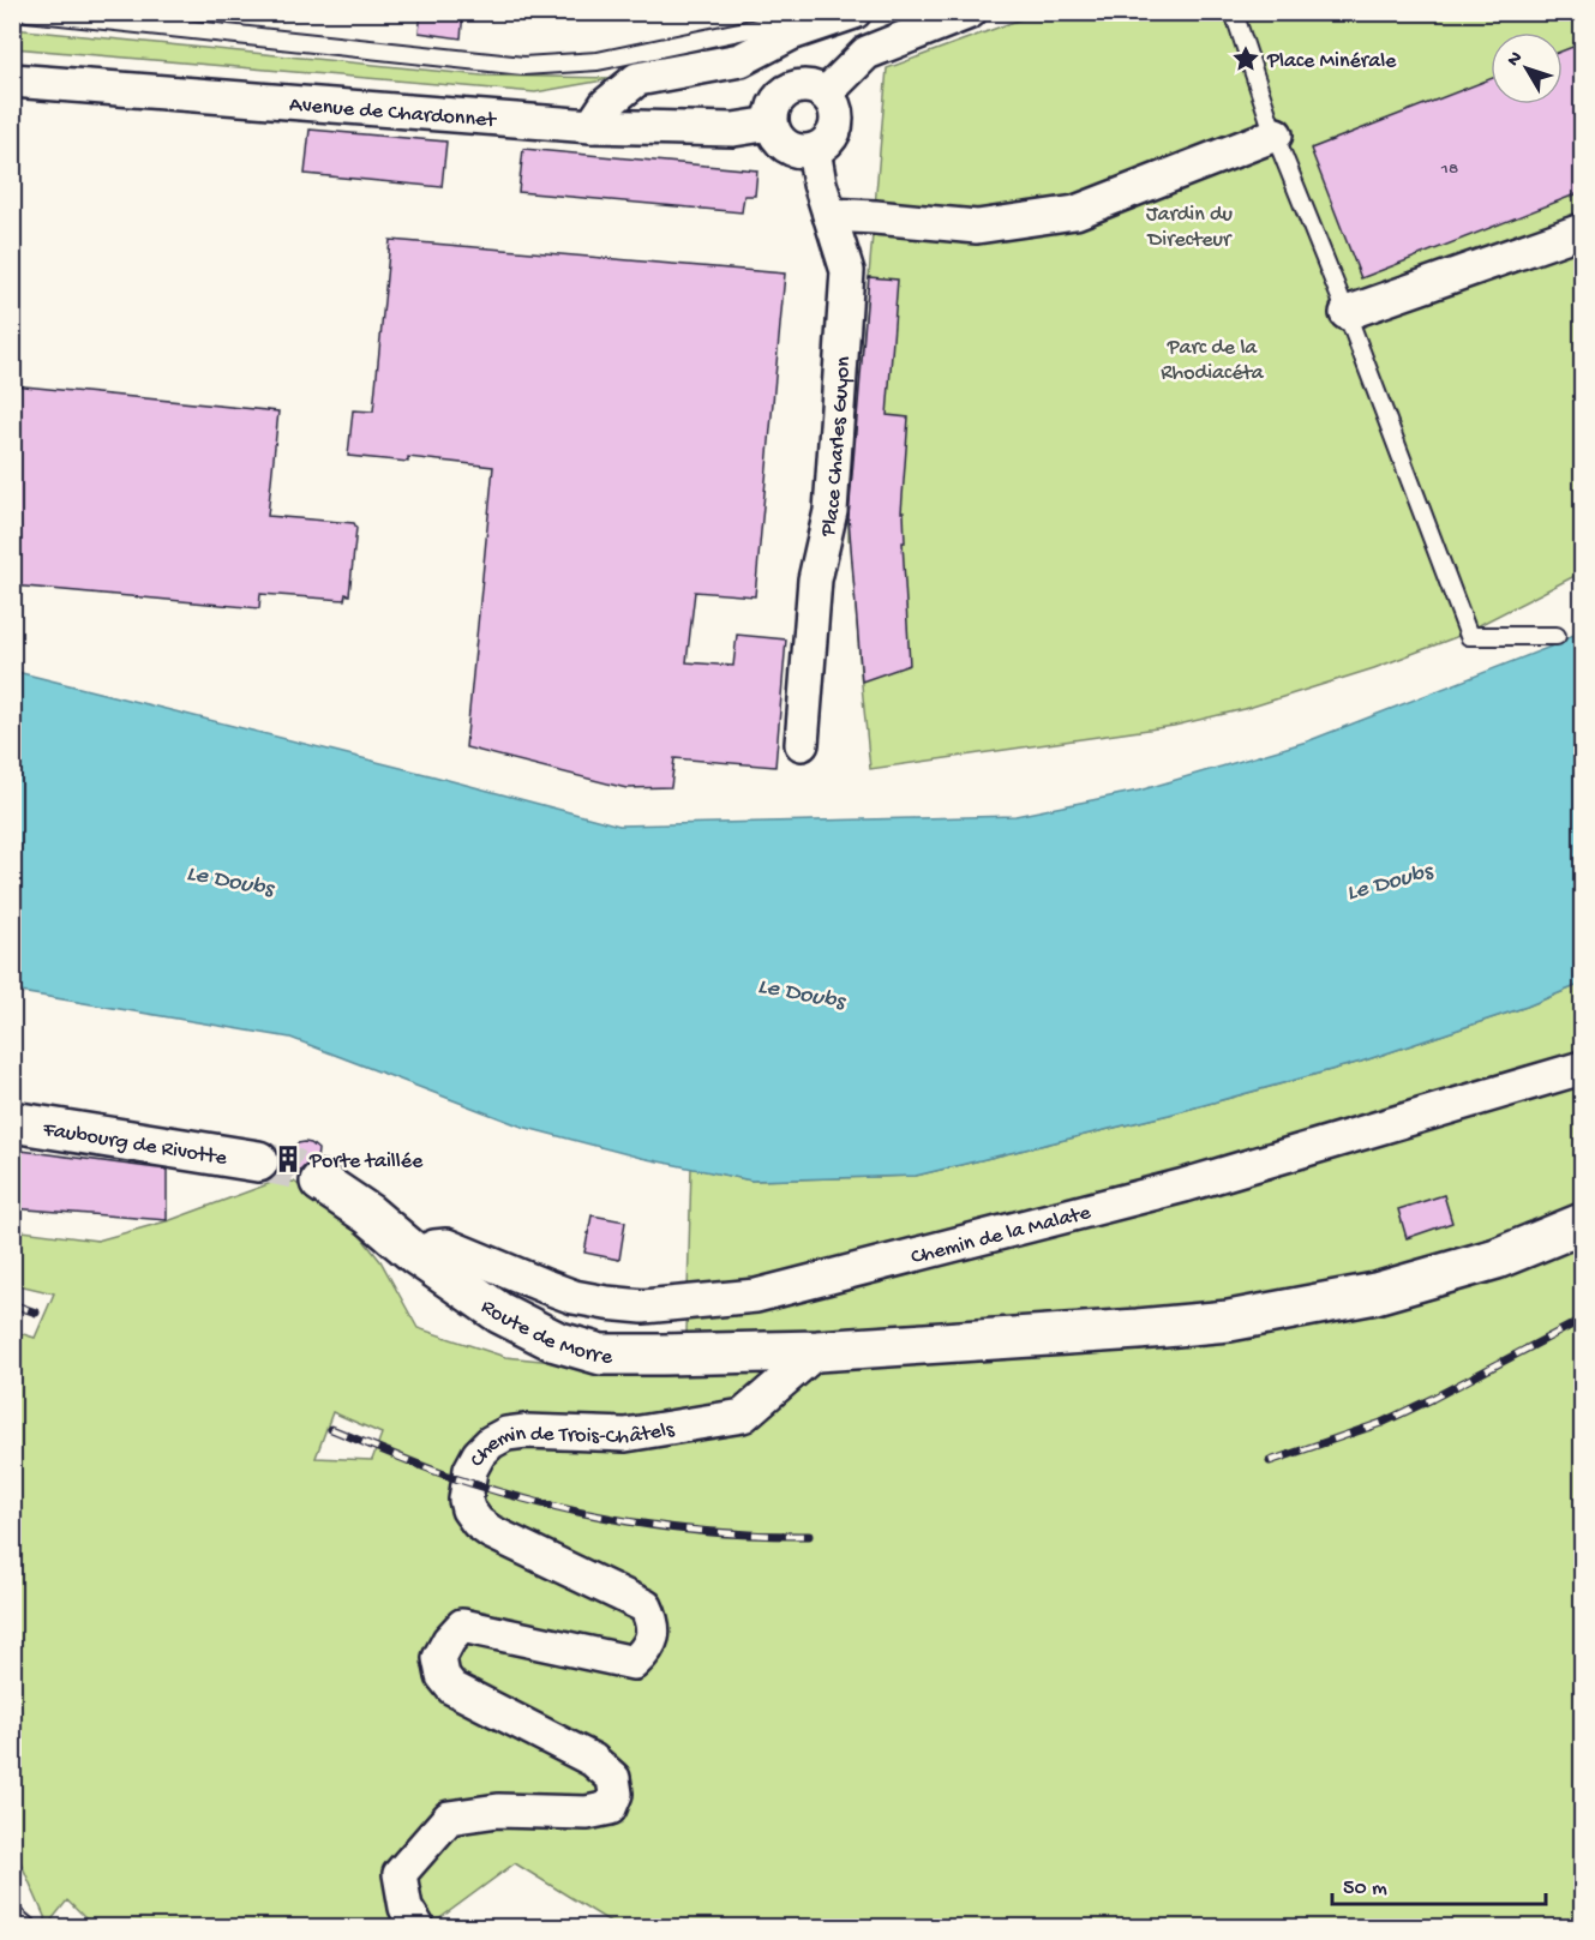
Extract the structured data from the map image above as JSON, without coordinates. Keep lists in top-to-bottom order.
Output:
{
  "streets": {
    "main road": ["Faubourg de Rivotte", "Route de Morre"],
    "street": [
      "Avenue de Chardonnet",
      "Place Charles Guyon",
      "Chemin de la Malate",
      "Chemin de Trois-Châtels"
    ]
  },
  "crossings": [
    ["Avenue de Chardonnet", "Place Charles Guyon"],
    ["Chemin de la Malate", "Route de Morre"],
    ["Route de Morre", "Chemin de Trois-Châtels"]
  ],
  "water": ["Le Doubs"],
  "parks": ["Jardin du Directeur", "Parc de la Rhodiacéta"],
  "places": {
    "place": ["Place Minérale"],
    "building": ["Porte taillée"]
  },
  "house_numbers": ["18"],
  "scale_bar": "50 m",
  "north": "top left"
}
